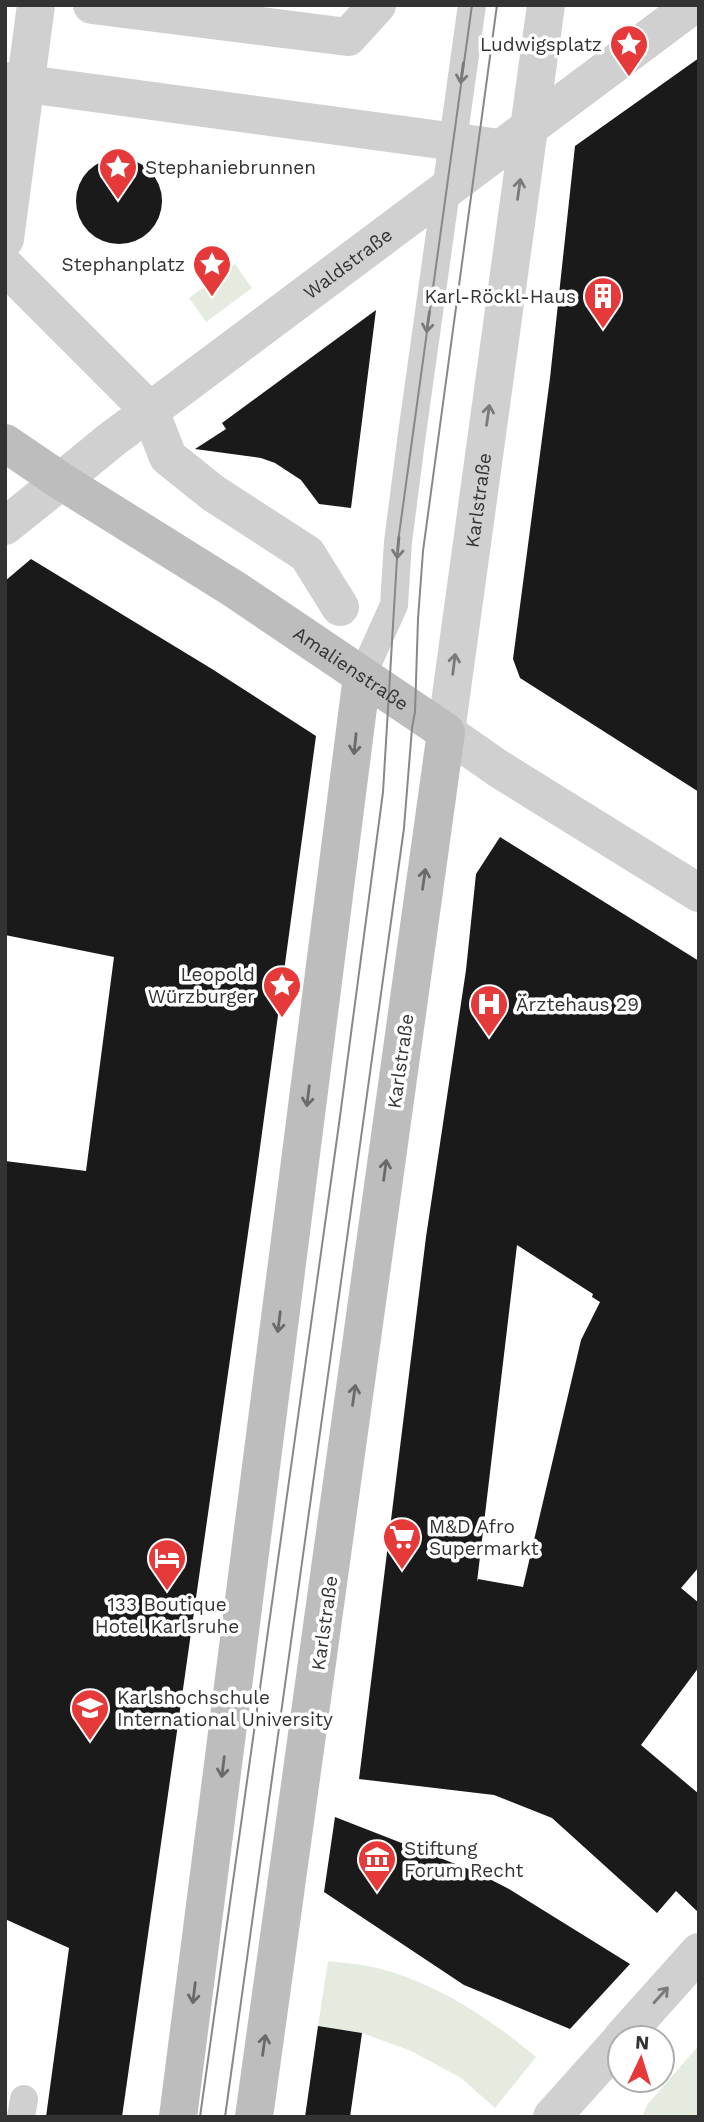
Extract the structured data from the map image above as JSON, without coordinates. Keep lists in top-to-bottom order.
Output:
{
  "streets": {
    "main road": ["Karlstraße", "Amalienstraße"],
    "street": ["Waldstraße"]
  },
  "crossings": [
    ["Waldstraße", "Karlstraße"],
    ["Waldstraße", "Amalienstraße"],
    ["Karlstraße", "Amalienstraße"]
  ],
  "one_way": ["Karlstraße"],
  "places": {
    "place": [
      "Ludwigsplatz",
      "Stephaniebrunnen",
      "Stephanplatz",
      "Leopold Würzburger"
    ],
    "building": ["Karl-Röckl-Haus"],
    "hospital": ["Ärztehaus 29"],
    "supermarket": ["M&D Afro Supermarkt"],
    "hotel": ["133 Boutique Hotel Karlsruhe"],
    "school or university": ["Karlshochschule International University"],
    "museum": ["Stiftung Forum Recht"]
  },
  "north": "top"
}
